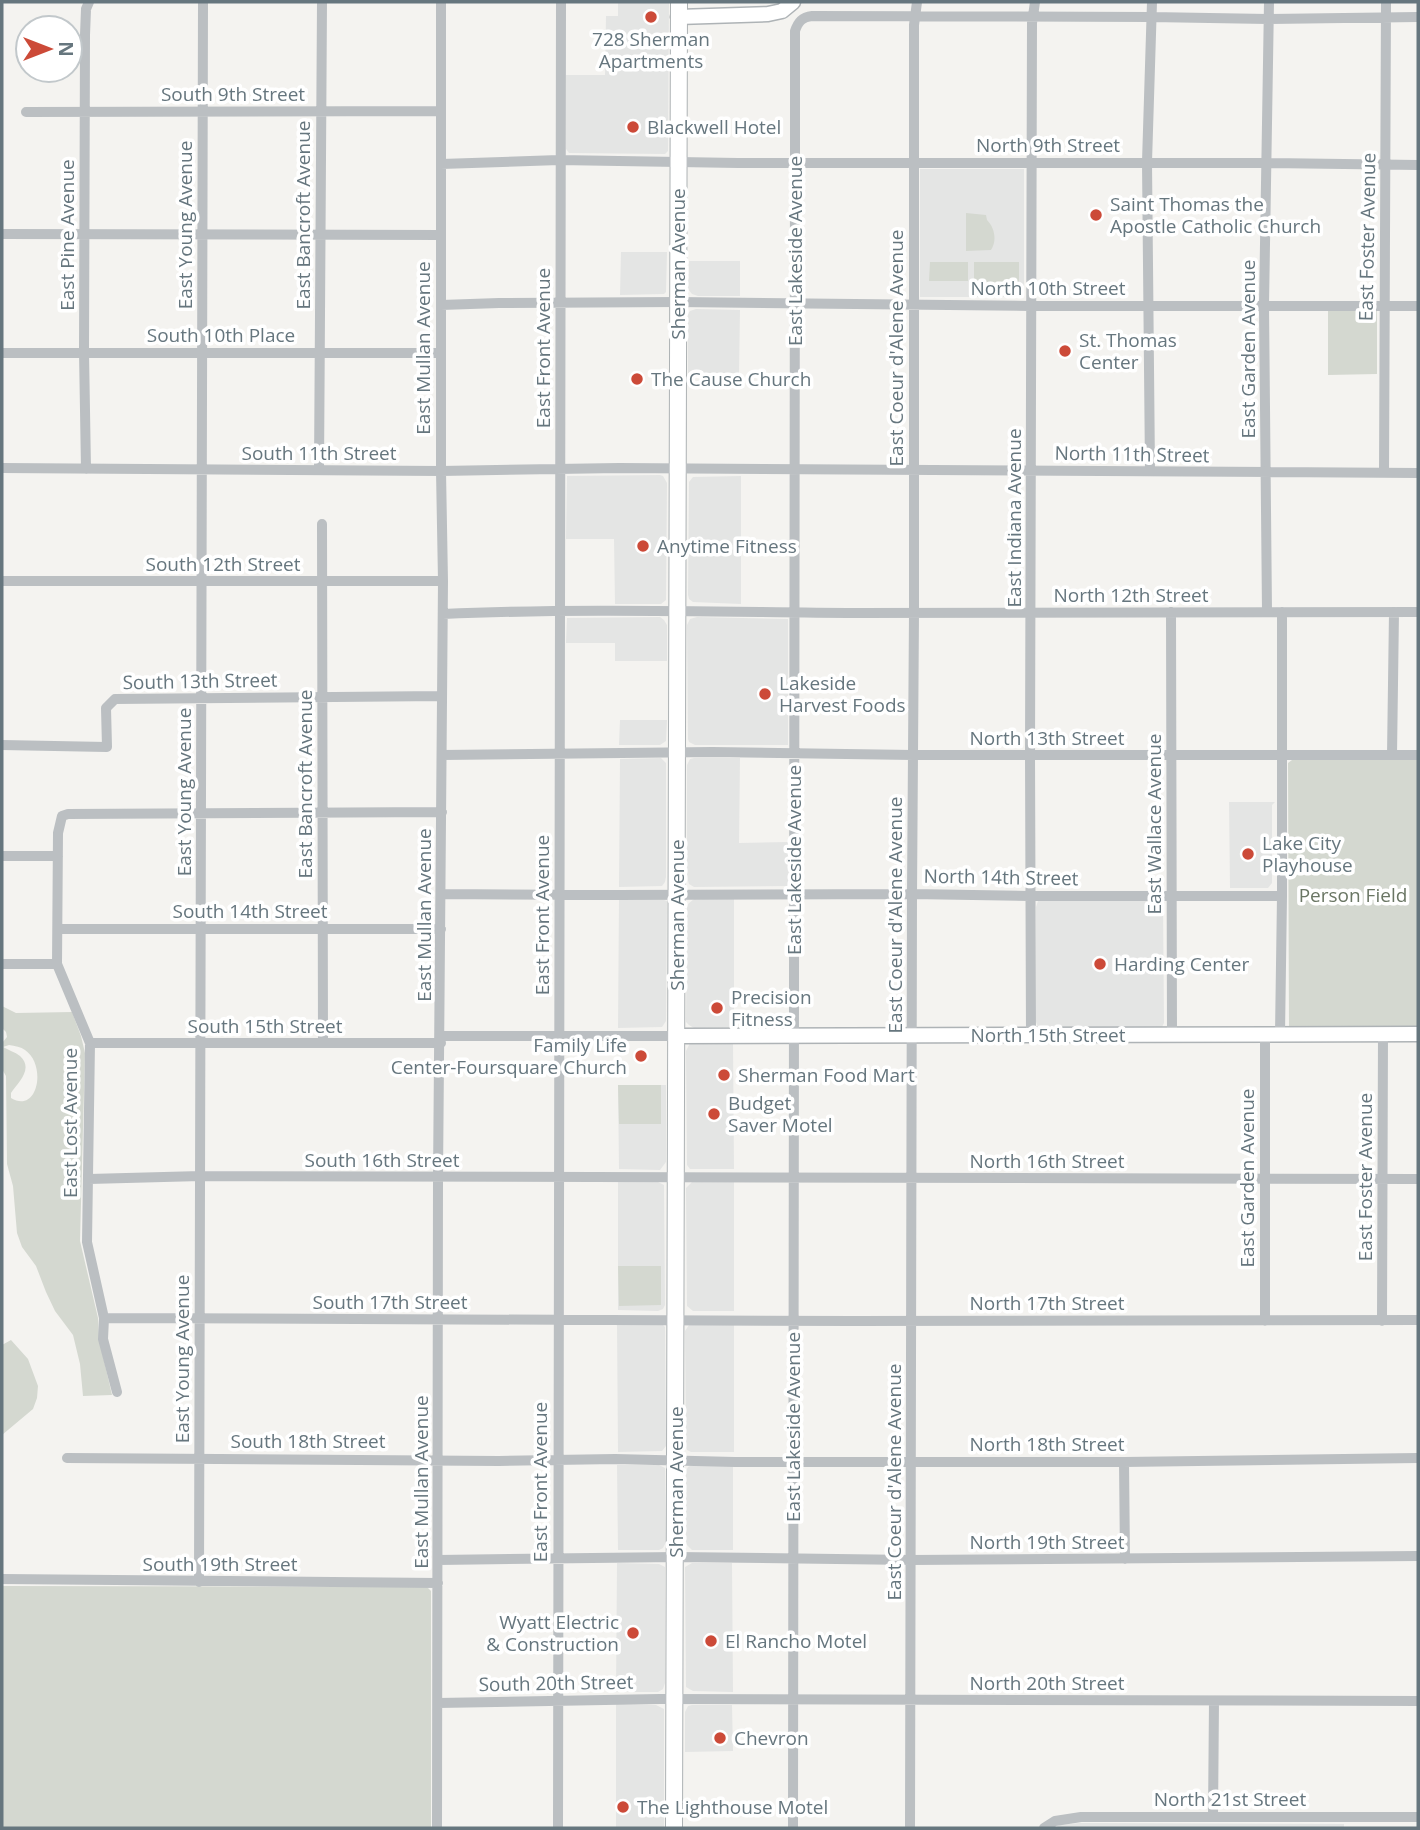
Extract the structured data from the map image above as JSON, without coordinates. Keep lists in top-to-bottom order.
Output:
{
  "streets": {
    "main road": ["Sherman Avenue", "North 15th Street"],
    "street": [
      "South 9th Street",
      "North 9th Street",
      "East Bancroft Avenue",
      "East Young Avenue",
      "East Pine Avenue",
      "East Foster Avenue",
      "East Lakeside Avenue",
      "North 10th Street",
      "South 10th Place",
      "East Mullan Avenue",
      "East Front Avenue",
      "East Coeur d'Alene Avenue",
      "East Garden Avenue",
      "South 11th Street",
      "North 11th Street",
      "East Indiana Avenue",
      "South 12th Street",
      "North 12th Street",
      "South 13th Street",
      "North 13th Street",
      "East Wallace Avenue",
      "North 14th Street",
      "South 14th Street",
      "South 15th Street",
      "East Lost Avenue",
      "South 16th Street",
      "North 16th Street",
      "South 17th Street",
      "North 17th Street",
      "South 18th Street",
      "North 18th Street",
      "North 19th Street",
      "South 19th Street",
      "South 20th Street",
      "North 20th Street",
      "North 21st Street"
    ]
  },
  "crossings": [
    ["South 9th Street", "East Bancroft Avenue"],
    ["South 9th Street", "East Young Avenue"],
    ["South 9th Street", "East Pine Avenue"],
    ["South 9th Street", "East Mullan Avenue"],
    ["North 9th Street", "East Foster Avenue"],
    ["North 9th Street", "East Lakeside Avenue"],
    ["North 9th Street", "Sherman Avenue"],
    ["North 9th Street", "East Coeur d'Alene Avenue"],
    ["North 9th Street", "East Garden Avenue"],
    ["North 9th Street", "East Indiana Avenue"],
    ["East Bancroft Avenue", "South 10th Place"],
    ["East Bancroft Avenue", "South 11th Street"],
    ["East Bancroft Avenue", "South 12th Street"],
    ["East Bancroft Avenue", "South 13th Street"],
    ["East Bancroft Avenue", "South 14th Street"],
    ["East Bancroft Avenue", "South 15th Street"],
    ["East Young Avenue", "South 10th Place"],
    ["East Young Avenue", "South 11th Street"],
    ["East Young Avenue", "South 12th Street"],
    ["East Young Avenue", "South 13th Street"],
    ["East Young Avenue", "South 14th Street"],
    ["East Young Avenue", "South 15th Street"],
    ["East Young Avenue", "East Lost Avenue"],
    ["East Young Avenue", "South 16th Street"],
    ["East Young Avenue", "South 17th Street"],
    ["East Young Avenue", "South 18th Street"],
    ["East Young Avenue", "South 19th Street"],
    ["East Pine Avenue", "South 10th Place"],
    ["East Pine Avenue", "South 11th Street"],
    ["East Foster Avenue", "North 10th Street"],
    ["East Foster Avenue", "North 11th Street"],
    ["East Foster Avenue", "North 15th Street"],
    ["East Foster Avenue", "North 16th Street"],
    ["East Foster Avenue", "North 17th Street"],
    ["East Lakeside Avenue", "North 10th Street"],
    ["East Lakeside Avenue", "East Coeur d'Alene Avenue"],
    ["East Lakeside Avenue", "North 11th Street"],
    ["East Lakeside Avenue", "North 12th Street"],
    ["East Lakeside Avenue", "North 13th Street"],
    ["East Lakeside Avenue", "North 14th Street"],
    ["East Lakeside Avenue", "North 15th Street"],
    ["East Lakeside Avenue", "North 16th Street"],
    ["East Lakeside Avenue", "North 17th Street"],
    ["East Lakeside Avenue", "North 18th Street"],
    ["East Lakeside Avenue", "North 19th Street"],
    ["East Lakeside Avenue", "North 20th Street"],
    ["Sherman Avenue", "North 10th Street"],
    ["Sherman Avenue", "South 11th Street"],
    ["Sherman Avenue", "North 11th Street"],
    ["Sherman Avenue", "North 12th Street"],
    ["Sherman Avenue", "North 13th Street"],
    ["Sherman Avenue", "North 14th Street"],
    ["Sherman Avenue", "South 15th Street"],
    ["Sherman Avenue", "North 15th Street"],
    ["Sherman Avenue", "South 16th Street"],
    ["Sherman Avenue", "North 16th Street"],
    ["Sherman Avenue", "South 17th Street"],
    ["Sherman Avenue", "North 17th Street"],
    ["Sherman Avenue", "South 18th Street"],
    ["Sherman Avenue", "North 18th Street"],
    ["Sherman Avenue", "North 19th Street"],
    ["Sherman Avenue", "South 20th Street"],
    ["Sherman Avenue", "North 20th Street"],
    ["North 10th Street", "East Mullan Avenue"],
    ["North 10th Street", "East Front Avenue"],
    ["North 10th Street", "East Coeur d'Alene Avenue"],
    ["North 10th Street", "East Garden Avenue"],
    ["North 10th Street", "East Indiana Avenue"],
    ["South 10th Place", "East Mullan Avenue"],
    ["East Mullan Avenue", "South 11th Street"],
    ["East Mullan Avenue", "South 12th Street"],
    ["East Mullan Avenue", "South 13th Street"],
    ["East Mullan Avenue", "South 14th Street"],
    ["East Mullan Avenue", "South 15th Street"],
    ["East Mullan Avenue", "South 16th Street"],
    ["East Mullan Avenue", "South 17th Street"],
    ["East Mullan Avenue", "South 18th Street"],
    ["East Mullan Avenue", "South 19th Street"],
    ["East Mullan Avenue", "South 20th Street"],
    ["East Front Avenue", "South 11th Street"],
    ["East Front Avenue", "South 15th Street"],
    ["East Front Avenue", "South 16th Street"],
    ["East Front Avenue", "South 17th Street"],
    ["East Front Avenue", "South 18th Street"],
    ["East Front Avenue", "South 20th Street"],
    ["East Coeur d'Alene Avenue", "North 11th Street"],
    ["East Coeur d'Alene Avenue", "North 12th Street"],
    ["East Coeur d'Alene Avenue", "North 13th Street"],
    ["East Coeur d'Alene Avenue", "North 14th Street"],
    ["East Coeur d'Alene Avenue", "North 15th Street"],
    ["East Coeur d'Alene Avenue", "North 16th Street"],
    ["East Coeur d'Alene Avenue", "North 17th Street"],
    ["East Coeur d'Alene Avenue", "North 18th Street"],
    ["East Coeur d'Alene Avenue", "North 19th Street"],
    ["East Coeur d'Alene Avenue", "North 20th Street"],
    ["East Garden Avenue", "North 11th Street"],
    ["East Garden Avenue", "North 12th Street"],
    ["East Garden Avenue", "North 15th Street"],
    ["East Garden Avenue", "North 16th Street"],
    ["East Garden Avenue", "North 17th Street"],
    ["South 11th Street", "North 11th Street"],
    ["North 11th Street", "East Indiana Avenue"],
    ["East Indiana Avenue", "North 12th Street"],
    ["East Indiana Avenue", "North 13th Street"],
    ["East Indiana Avenue", "North 14th Street"],
    ["East Indiana Avenue", "North 15th Street"],
    ["North 12th Street", "East Wallace Avenue"],
    ["North 13th Street", "East Wallace Avenue"],
    ["East Wallace Avenue", "North 14th Street"],
    ["East Wallace Avenue", "North 15th Street"],
    ["South 14th Street", "East Lost Avenue"],
    ["South 15th Street", "North 15th Street"],
    ["South 15th Street", "East Lost Avenue"],
    ["East Lost Avenue", "South 16th Street"],
    ["East Lost Avenue", "South 17th Street"],
    ["South 16th Street", "North 16th Street"],
    ["South 17th Street", "North 17th Street"],
    ["South 18th Street", "North 18th Street"],
    ["South 20th Street", "North 20th Street"]
  ],
  "parks": ["Person Field"],
  "places": [
    "728 Sherman Apartments",
    "Blackwell Hotel",
    "Saint Thomas the Apostle Catholic Church",
    "St. Thomas Center",
    "The Cause Church",
    "Anytime Fitness",
    "Lakeside Harvest Foods",
    "Lake City Playhouse",
    "Harding Center",
    "Precision Fitness",
    "Family Life Center-Foursquare Church",
    "Sherman Food Mart",
    "Budget Saver Motel",
    "Wyatt Electric & Construction",
    "El Rancho Motel",
    "Chevron",
    "The Lighthouse Motel"
  ],
  "north": "right"
}
